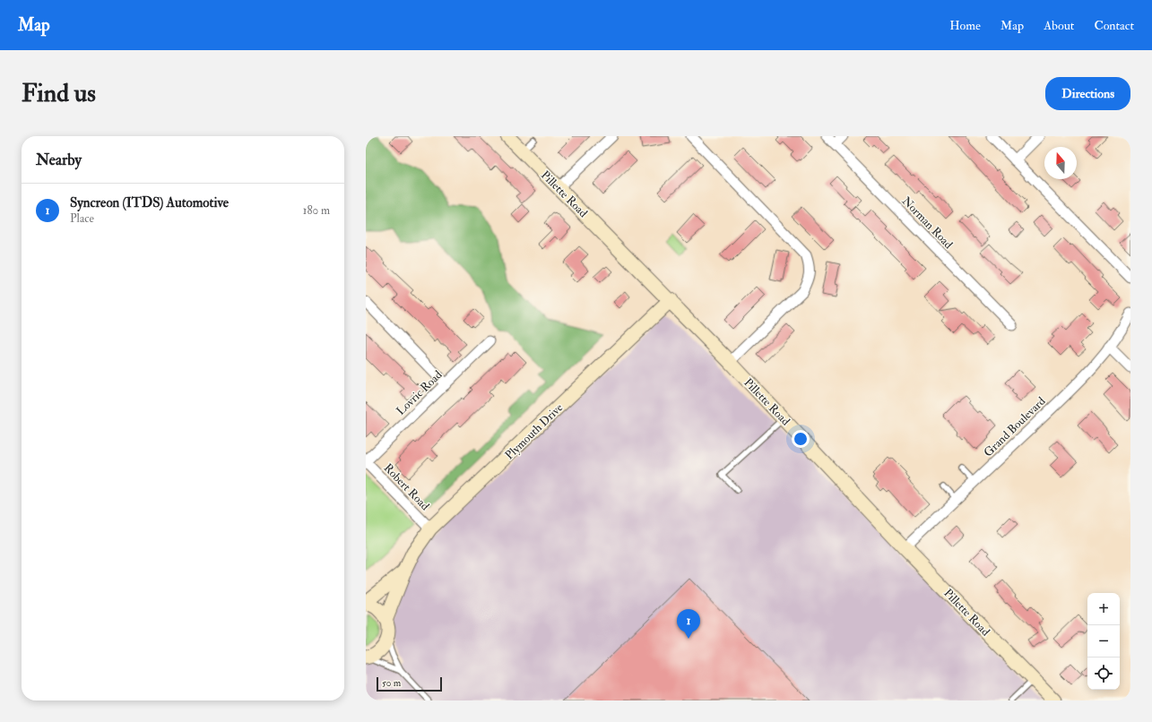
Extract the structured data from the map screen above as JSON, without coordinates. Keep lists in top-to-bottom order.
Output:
{
  "streets": {
    "street": [
      "Pillette Road",
      "Norman Road",
      "Lovric Road",
      "Grand Boulevard",
      "Plymouth Drive",
      "Robert Road"
    ]
  },
  "crossings": [
    ["Pillette Road", "Grand Boulevard"],
    ["Pillette Road", "Plymouth Drive"],
    ["Lovric Road", "Robert Road"],
    ["Plymouth Drive", "Robert Road"]
  ],
  "scale_bar": "50 m",
  "north": "top",
  "page": {
    "header": "Map",
    "nav": [
      "Home",
      "Map",
      "About",
      "Contact"
    ],
    "buttons": "Directions",
    "title": "Find us",
    "heading": "Nearby",
    "list": [
      {
        "mark": "1",
        "name": "Syncreon (ITDS) Automotive",
        "note": "Place",
        "value": "180 m"
      }
    ],
    "map_buttons": ["+", "−"],
    "pins": "1",
    "scale": "50 m"
  }
}
